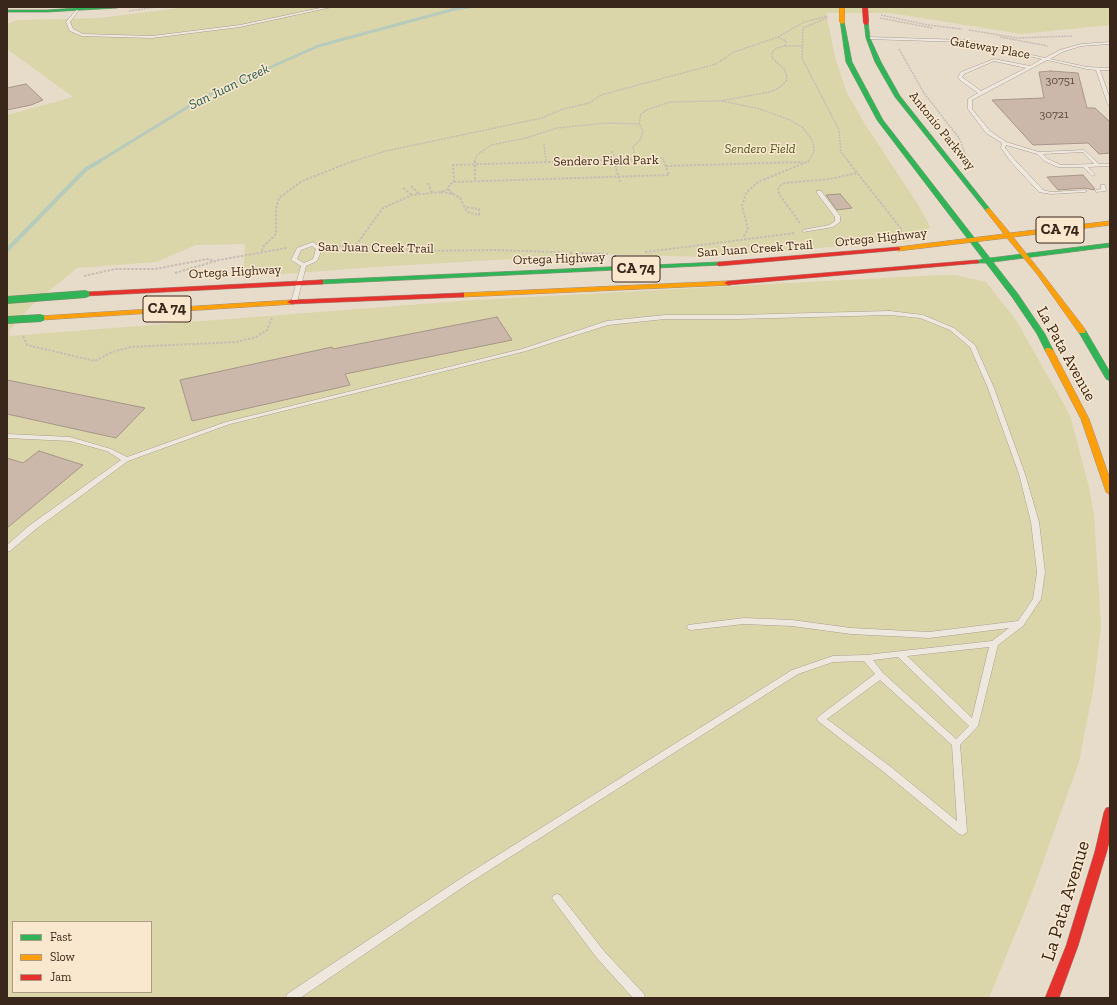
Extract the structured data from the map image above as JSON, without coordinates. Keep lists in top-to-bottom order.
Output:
{
  "streets": {
    "main road": [
      "Antonio Parkway",
      "CA 74",
      "Ortega Highway",
      "La Pata Avenue"
    ],
    "lane": ["Gateway Place"],
    "path": ["Sendero Field Park", "San Juan Creek Trail"]
  },
  "crossings": [
    ["Gateway Place", "Antonio Parkway"],
    ["Antonio Parkway", "CA 74"],
    ["Antonio Parkway", "Ortega Highway"],
    ["Antonio Parkway", "La Pata Avenue"],
    ["CA 74", "La Pata Avenue"],
    ["Ortega Highway", "La Pata Avenue"]
  ],
  "water": ["San Juan Creek"],
  "parks": ["Sendero Field"],
  "house_numbers": ["30751", "30721"],
  "legend": ["Fast", "Slow", "Jam"]
}
